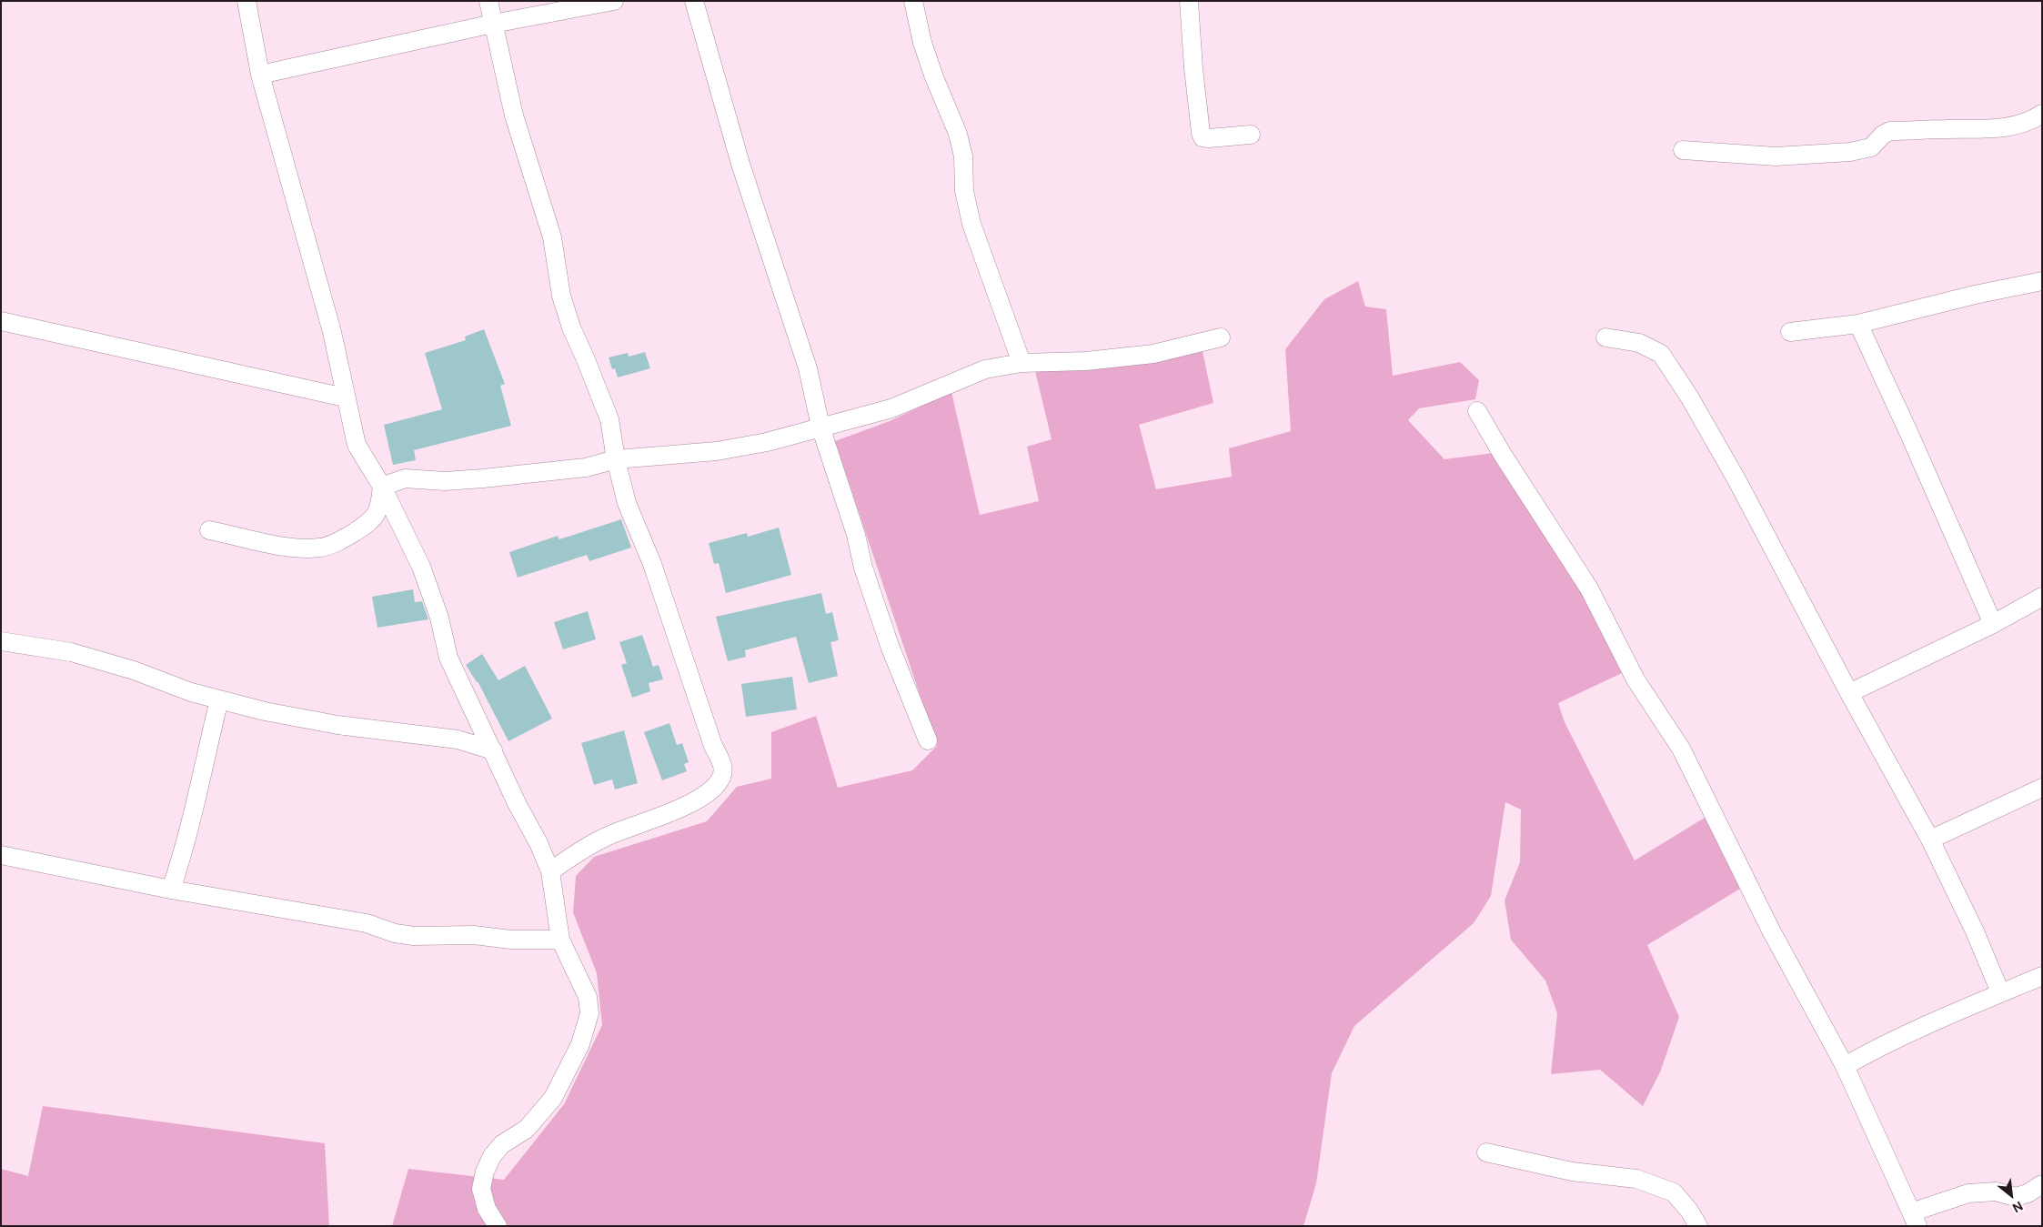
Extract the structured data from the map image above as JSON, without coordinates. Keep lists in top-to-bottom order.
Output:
{
  "north": "bottom right"
}
